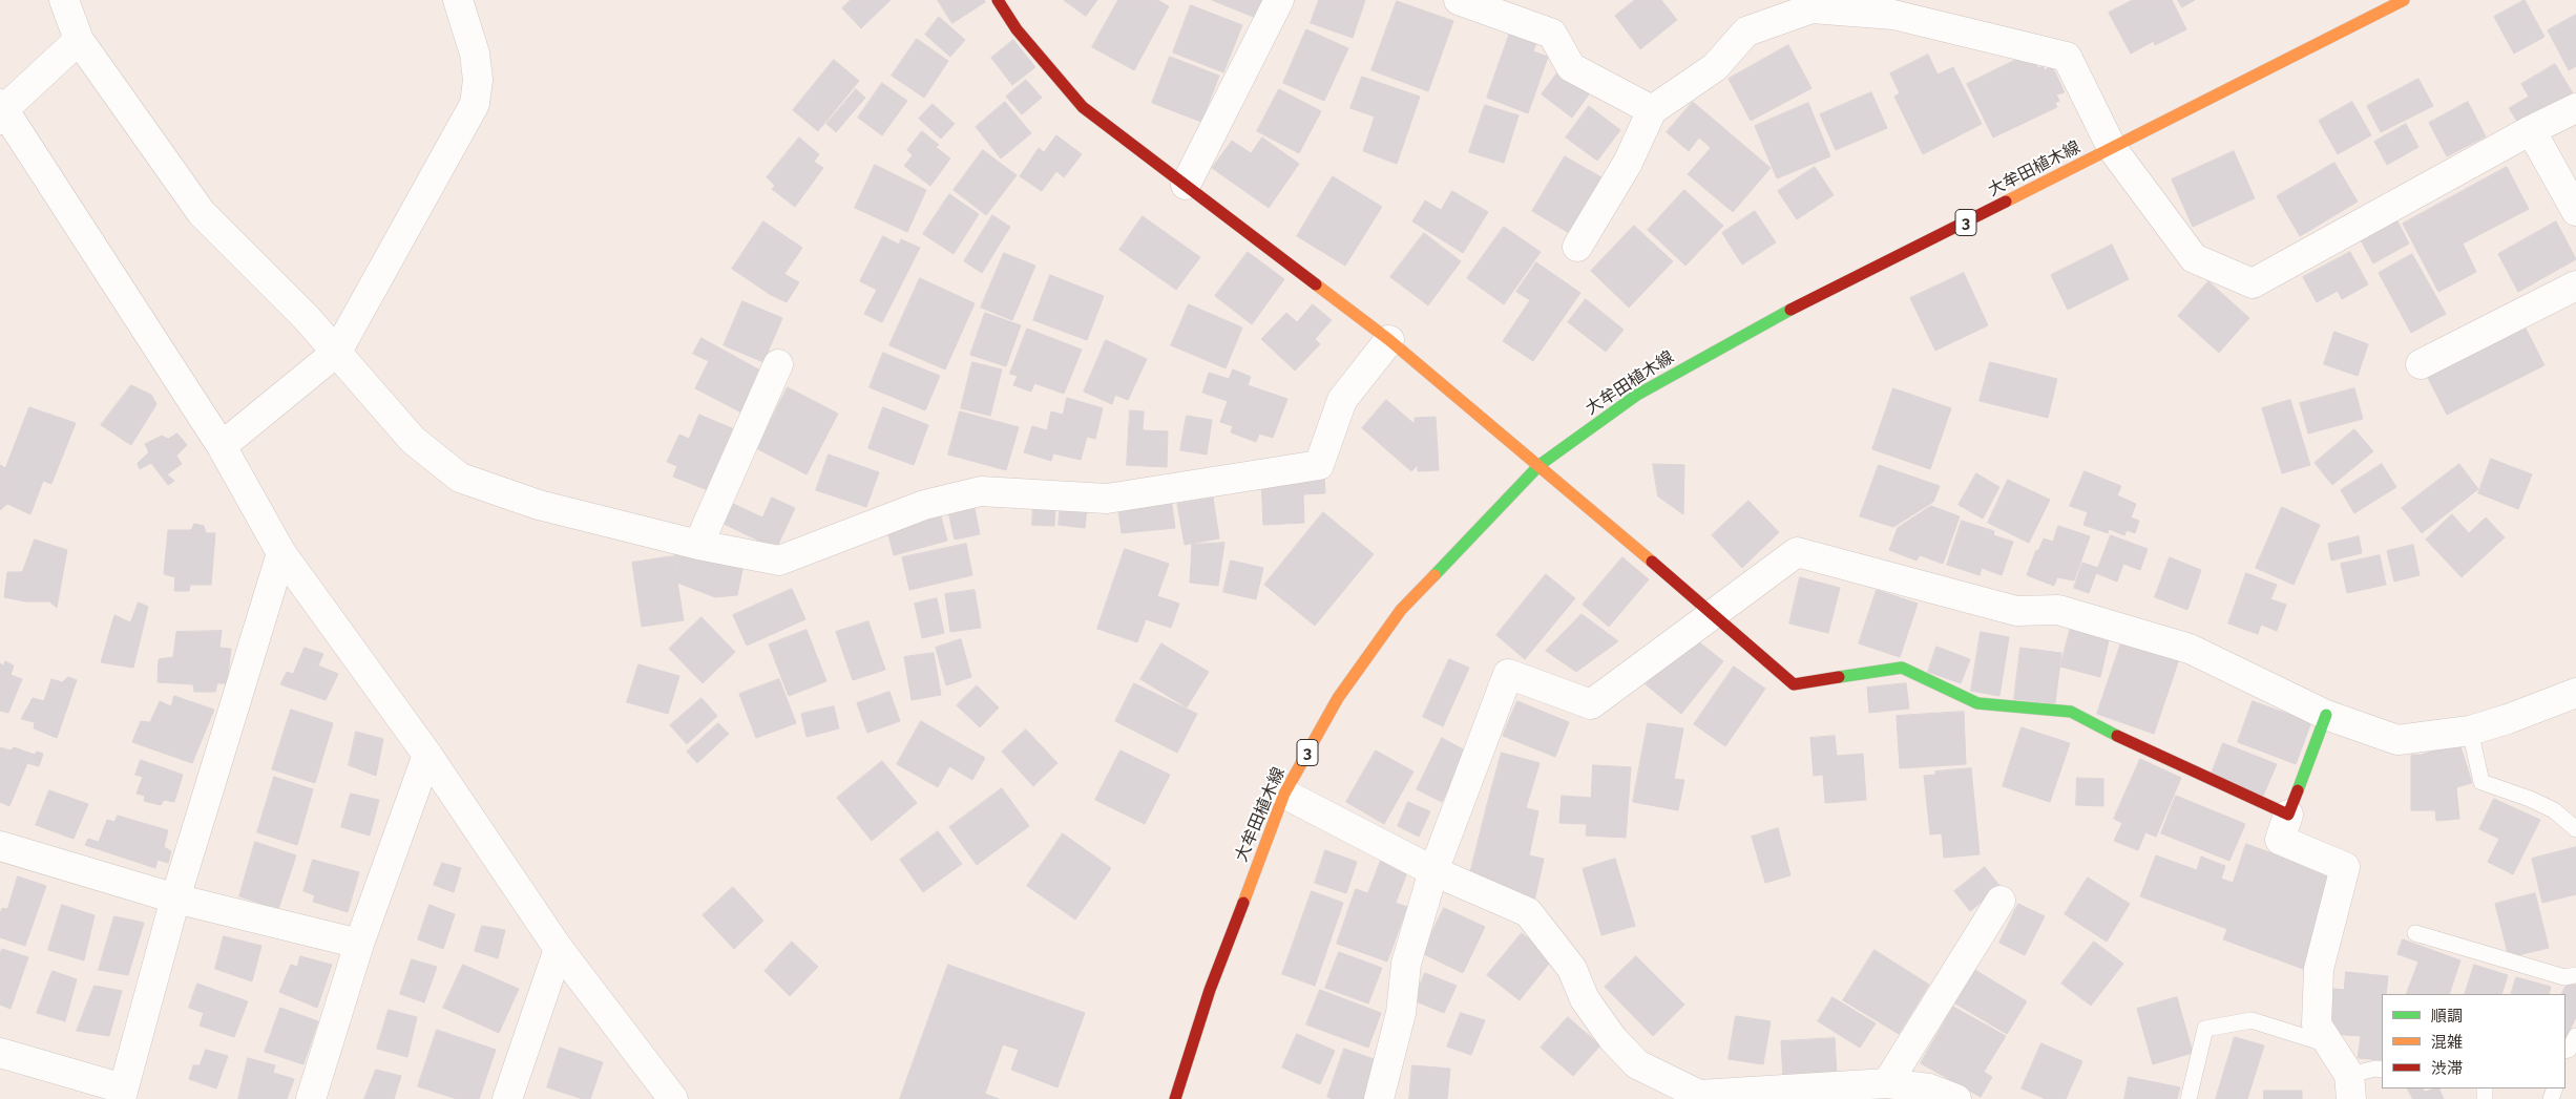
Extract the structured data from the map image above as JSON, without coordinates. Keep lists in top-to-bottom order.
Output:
{
  "streets": {
    "main road": ["大牟田植木線", "3"]
  },
  "legend": ["順調", "混雑", "渋滞"]
}
